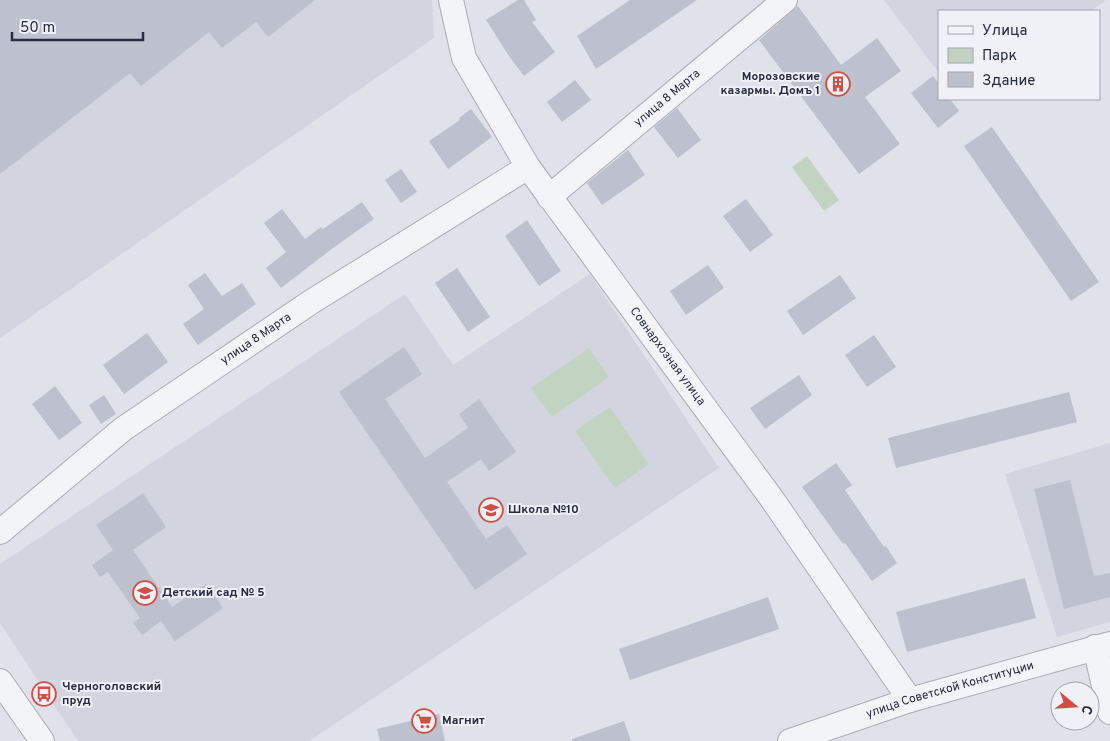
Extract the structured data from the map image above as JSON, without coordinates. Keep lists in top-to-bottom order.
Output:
{
  "streets": {
    "street": ["улица 8 Марта", "Совнархозная улица", "улица Советской Конституции"]
  },
  "crossings": [
    ["улица 8 Марта", "Совнархозная улица"],
    ["Совнархозная улица", "улица Советской Конституции"]
  ],
  "places": {
    "building": ["Морозовские казармы. Домъ 1"],
    "school or university": ["Школа №10", "Детский сад № 5"],
    "bus stop": ["Черноголовский пруд"],
    "supermarket": ["Магнит"]
  },
  "legend": ["Улица", "Парк", "Здание"],
  "scale_bar": "50 m",
  "north": "right"
}
